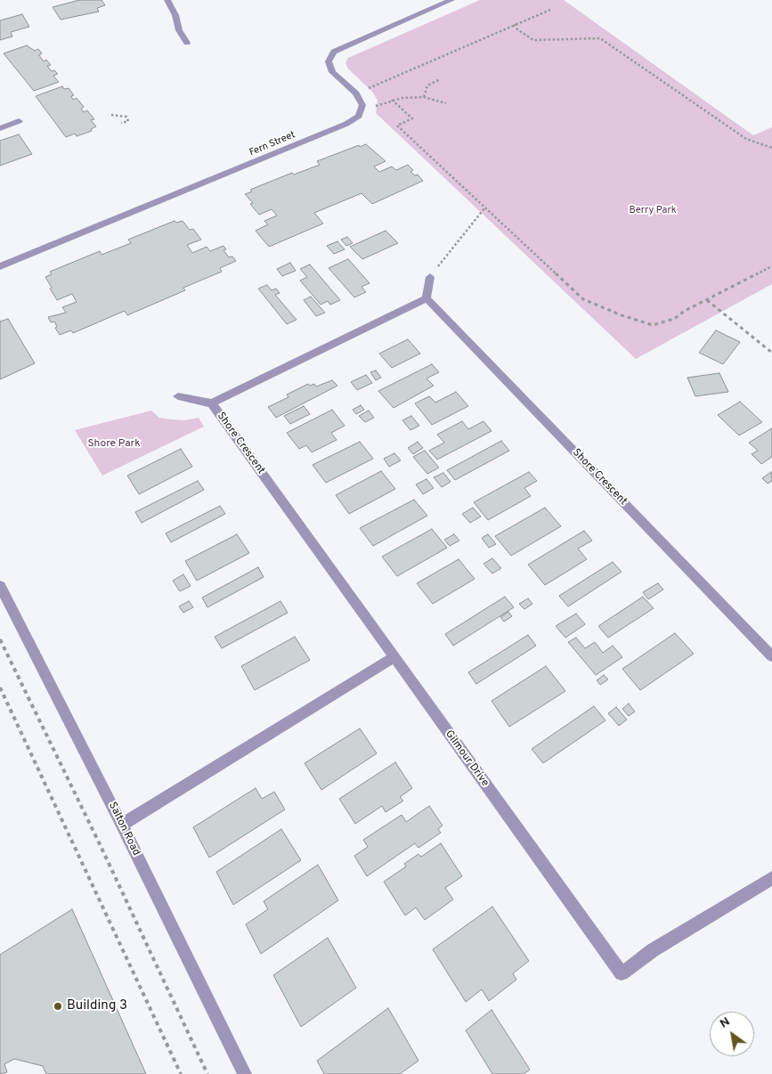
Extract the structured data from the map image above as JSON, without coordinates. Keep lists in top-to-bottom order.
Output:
{
  "streets": {
    "street": [
      "Fern Street",
      "Shore Crescent",
      "Gilmour Drive",
      "Salton Road"
    ]
  },
  "crossings": [
    ["Shore Crescent", "Gilmour Drive"]
  ],
  "parks": ["Berry Park", "Shore Park"],
  "places": ["Building 3"],
  "north": "top left"
}
